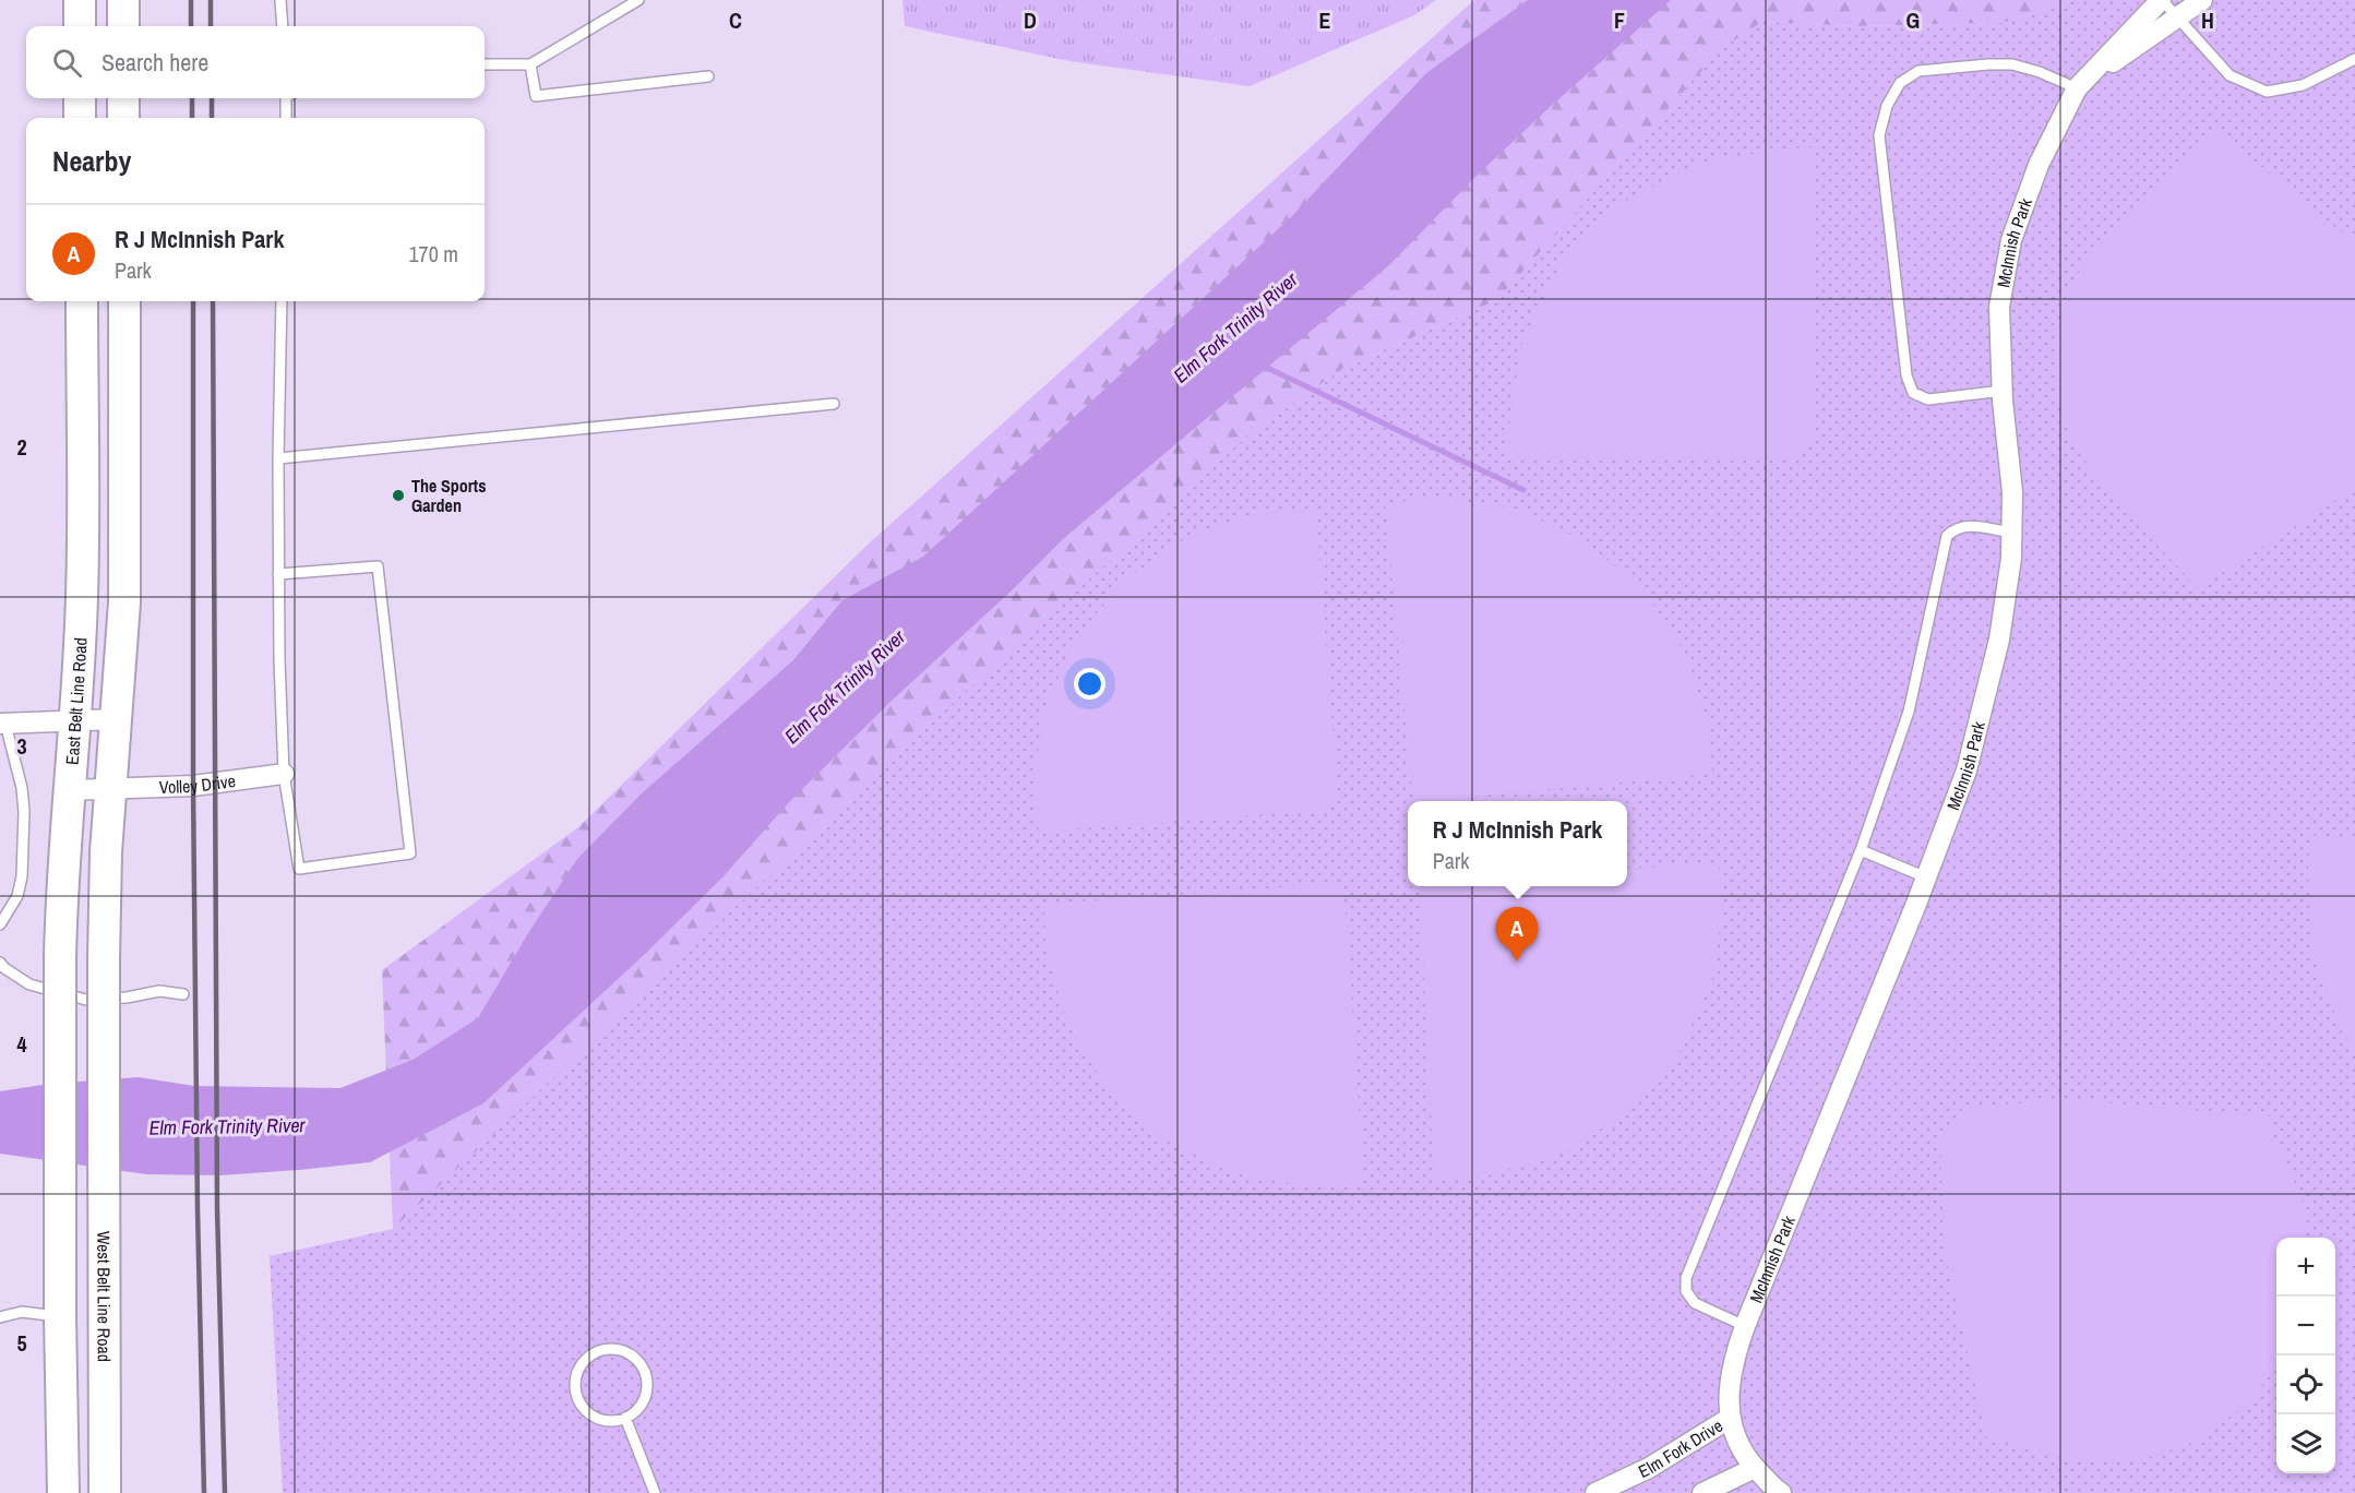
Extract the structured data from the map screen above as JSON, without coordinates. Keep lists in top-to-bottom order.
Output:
{
  "streets": {
    "main road": ["East Belt Line Road", "West Belt Line Road"],
    "street": ["McInnish Park", "Volley Drive", "Elm Fork Drive"]
  },
  "crossings": [
    ["McInnish Park", "Elm Fork Drive"],
    ["East Belt Line Road", "Volley Drive"],
    ["Volley Drive", "West Belt Line Road"]
  ],
  "water": ["Elm Fork Trinity River"],
  "places": ["The Sports Garden"],
  "page": {
    "search": "Search here",
    "heading": "Nearby",
    "list": [
      {
        "mark": "A",
        "name": "R J McInnish Park",
        "note": "Park",
        "value": "170 m"
      }
    ],
    "popup": ["R J McInnish Park", "Park"],
    "pins": "A",
    "map_buttons": ["+", "−"]
  },
  "grid": {
    "columns": [
      "C",
      "D",
      "E",
      "F",
      "G",
      "H"
    ],
    "rows": [
      "2",
      "3",
      "4",
      "5"
    ]
  }
}
